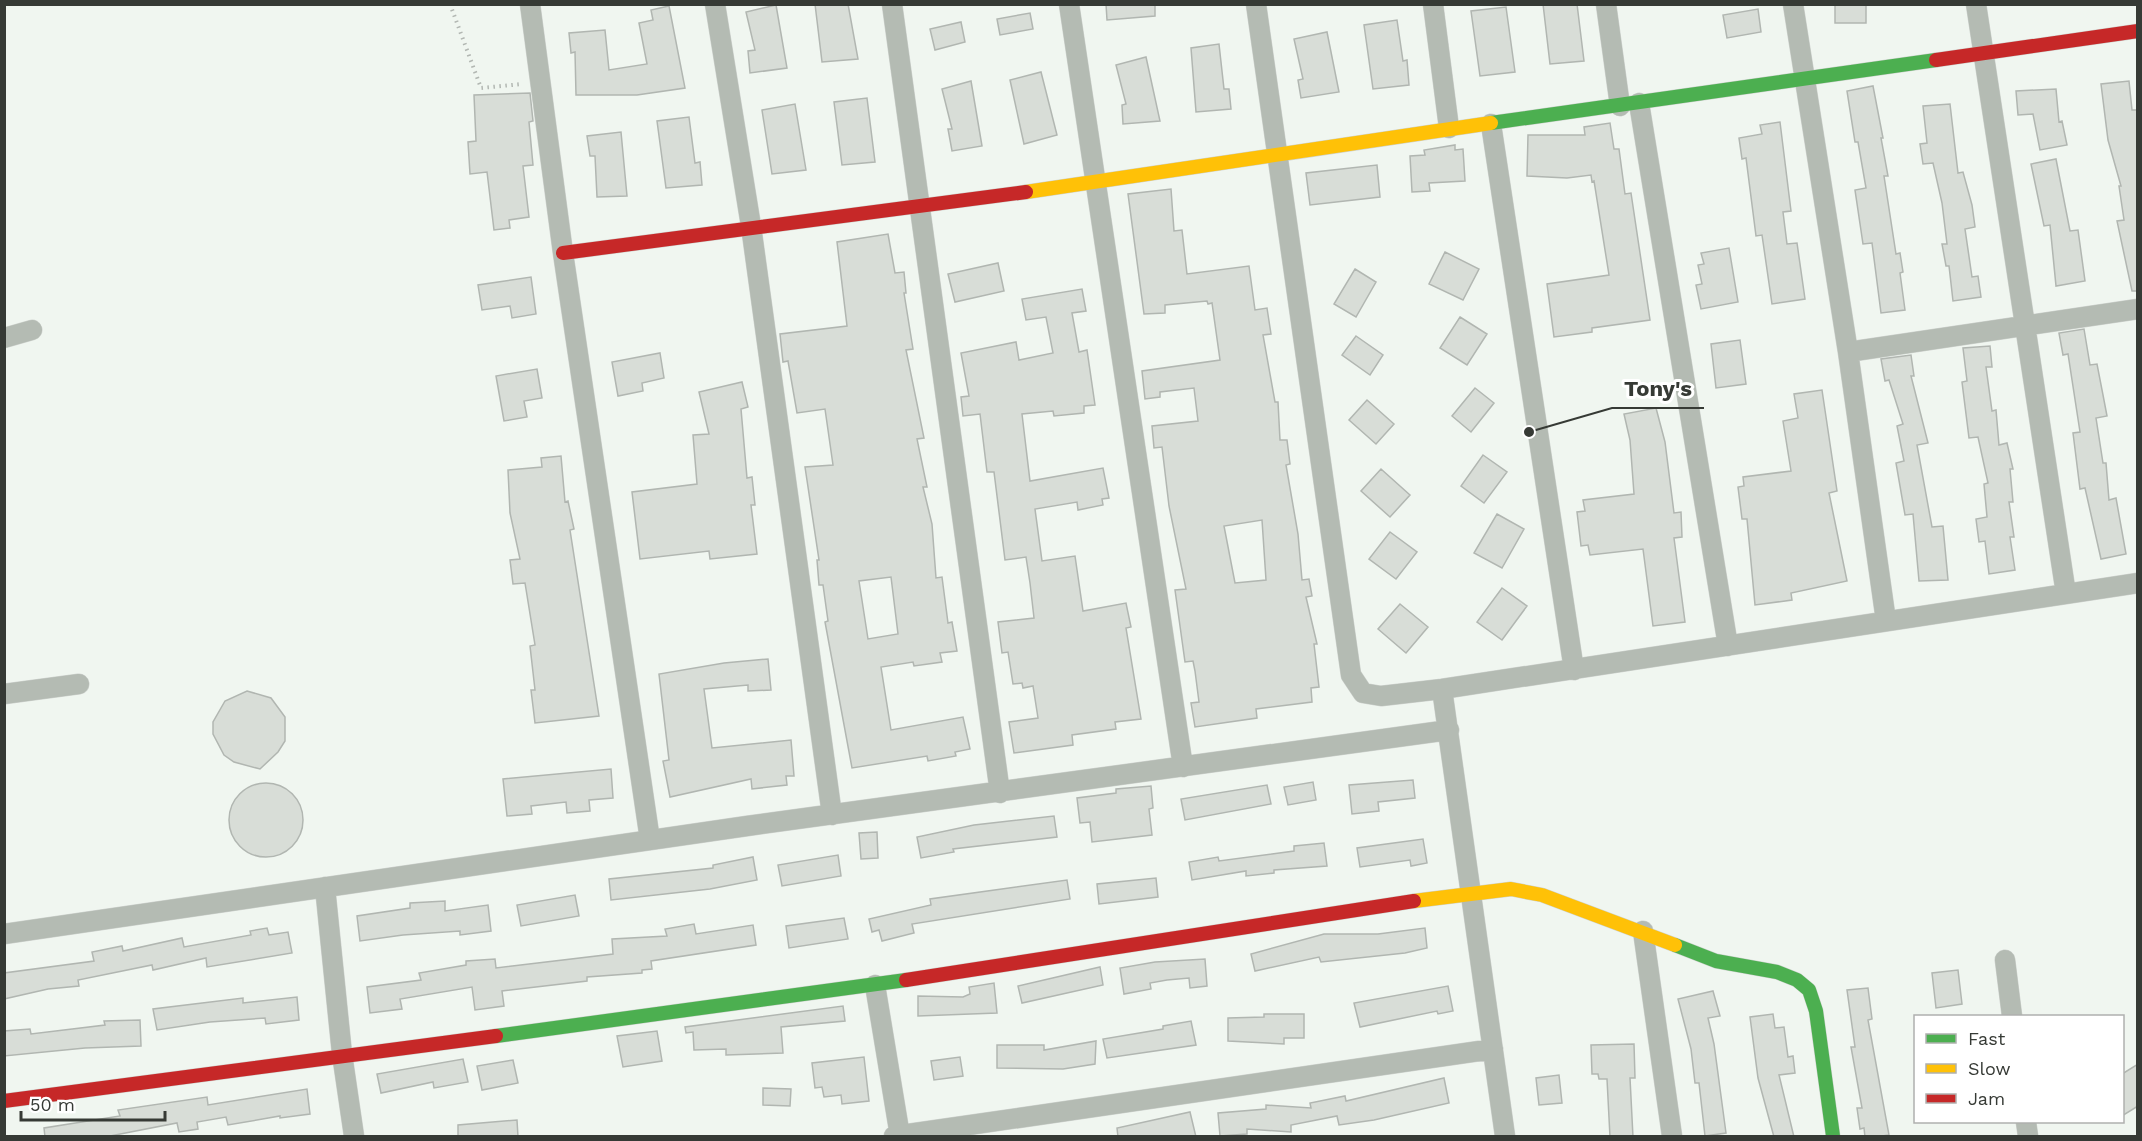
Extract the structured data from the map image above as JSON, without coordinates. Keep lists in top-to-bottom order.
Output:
{
  "places": ["Tony's"],
  "legend": ["Fast", "Slow", "Jam"],
  "scale_bar": "50 m"
}
